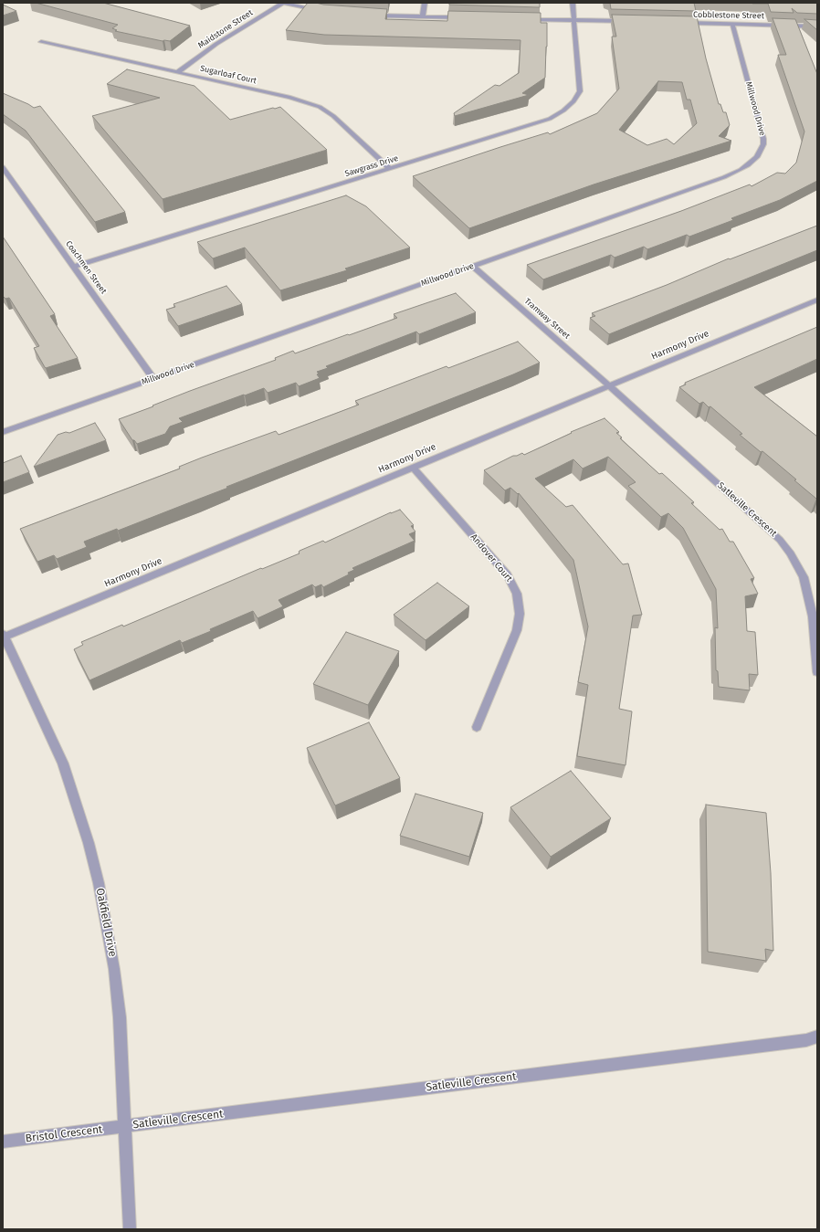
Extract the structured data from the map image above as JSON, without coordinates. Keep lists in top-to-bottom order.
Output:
{
  "streets": {
    "street": [
      "Cobblestone Street",
      "Maidstone Street",
      "Sugarloaf Court",
      "Millwood Drive",
      "Sawgrass Drive",
      "Coachmen Street",
      "Tramway Street",
      "Harmony Drive",
      "Satleville Crescent",
      "Andover Court",
      "Oakfield Drive",
      "Bristol Crescent"
    ]
  },
  "crossings": [
    ["Cobblestone Street", "Millwood Drive"],
    ["Maidstone Street", "Sugarloaf Court"],
    ["Sugarloaf Court", "Sawgrass Drive"],
    ["Millwood Drive", "Coachmen Street"],
    ["Millwood Drive", "Tramway Street"],
    ["Sawgrass Drive", "Coachmen Street"],
    ["Tramway Street", "Harmony Drive"],
    ["Tramway Street", "Satleville Crescent"],
    ["Harmony Drive", "Satleville Crescent"],
    ["Harmony Drive", "Andover Court"],
    ["Harmony Drive", "Oakfield Drive"],
    ["Satleville Crescent", "Oakfield Drive"],
    ["Satleville Crescent", "Bristol Crescent"],
    ["Oakfield Drive", "Bristol Crescent"]
  ]
}
